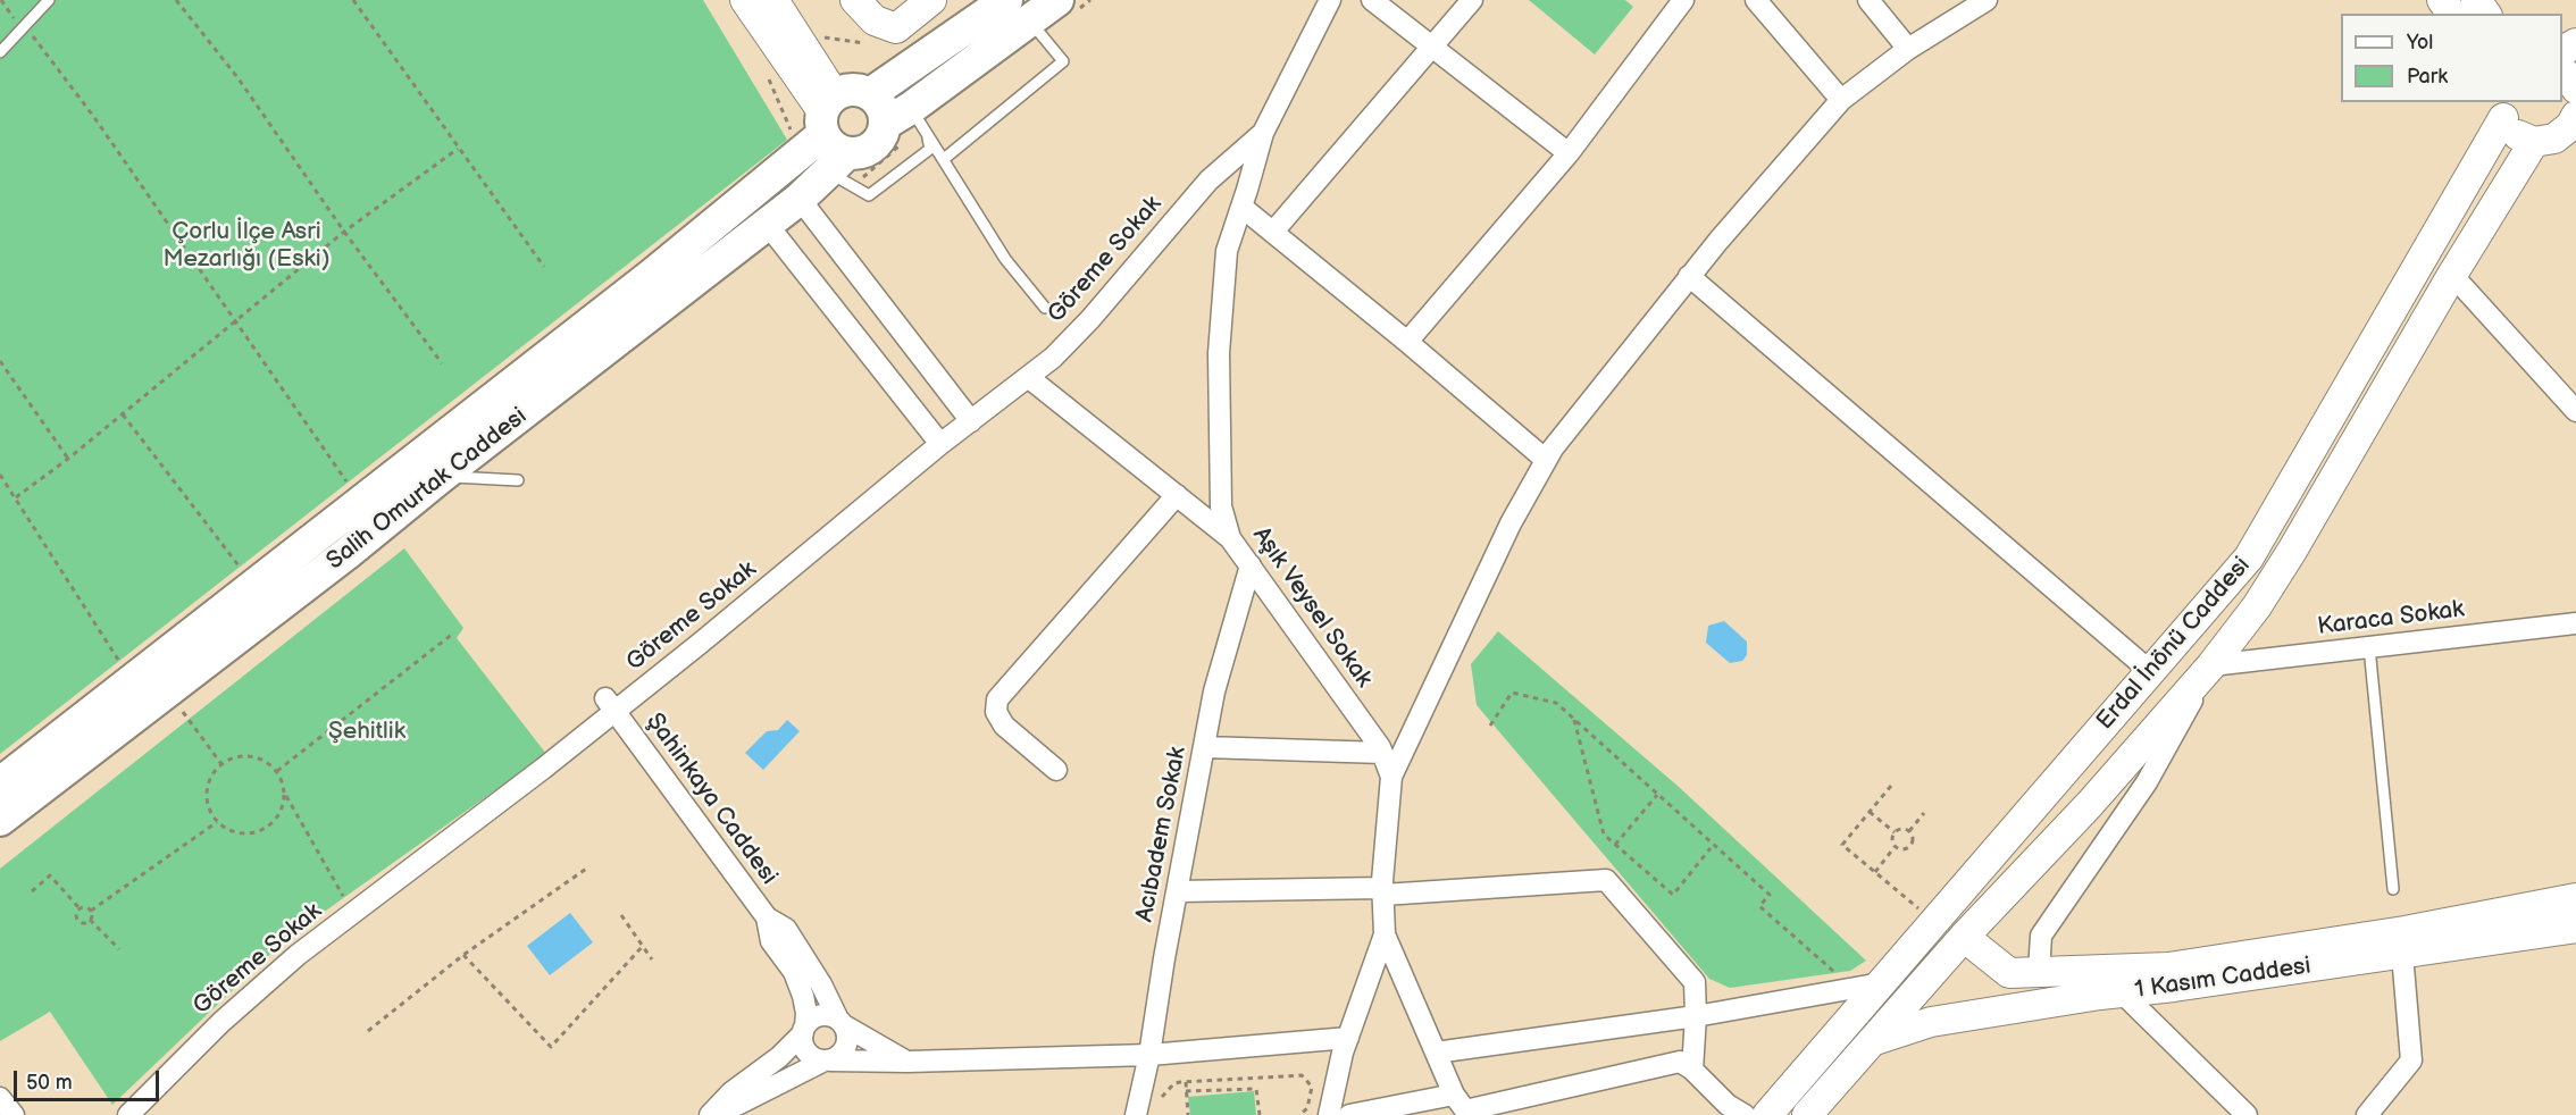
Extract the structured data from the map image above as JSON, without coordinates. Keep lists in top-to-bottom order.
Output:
{
  "streets": {
    "main road": ["Salih Omurtak Caddesi", "Erdal İnönü Caddesi", "1 Kasım Caddesi"],
    "street": [
      "Göreme Sokak",
      "Aşık Veysel Sokak",
      "Karaca Sokak",
      "Şahinkaya Caddesi",
      "Acıbadem Sokak"
    ]
  },
  "crossings": [
    ["Göreme Sokak", "Aşık Veysel Sokak"],
    ["Göreme Sokak", "Şahinkaya Caddesi"],
    ["Aşık Veysel Sokak", "Acıbadem Sokak"],
    ["Karaca Sokak", "Erdal İnönü Caddesi"],
    ["Erdal İnönü Caddesi", "1 Kasım Caddesi"]
  ],
  "parks": ["Çorlu İlçe Asri Mezarlığı (Eski)", "Şehitlik"],
  "legend": ["Yol", "Park"],
  "scale_bar": "50 m"
}
